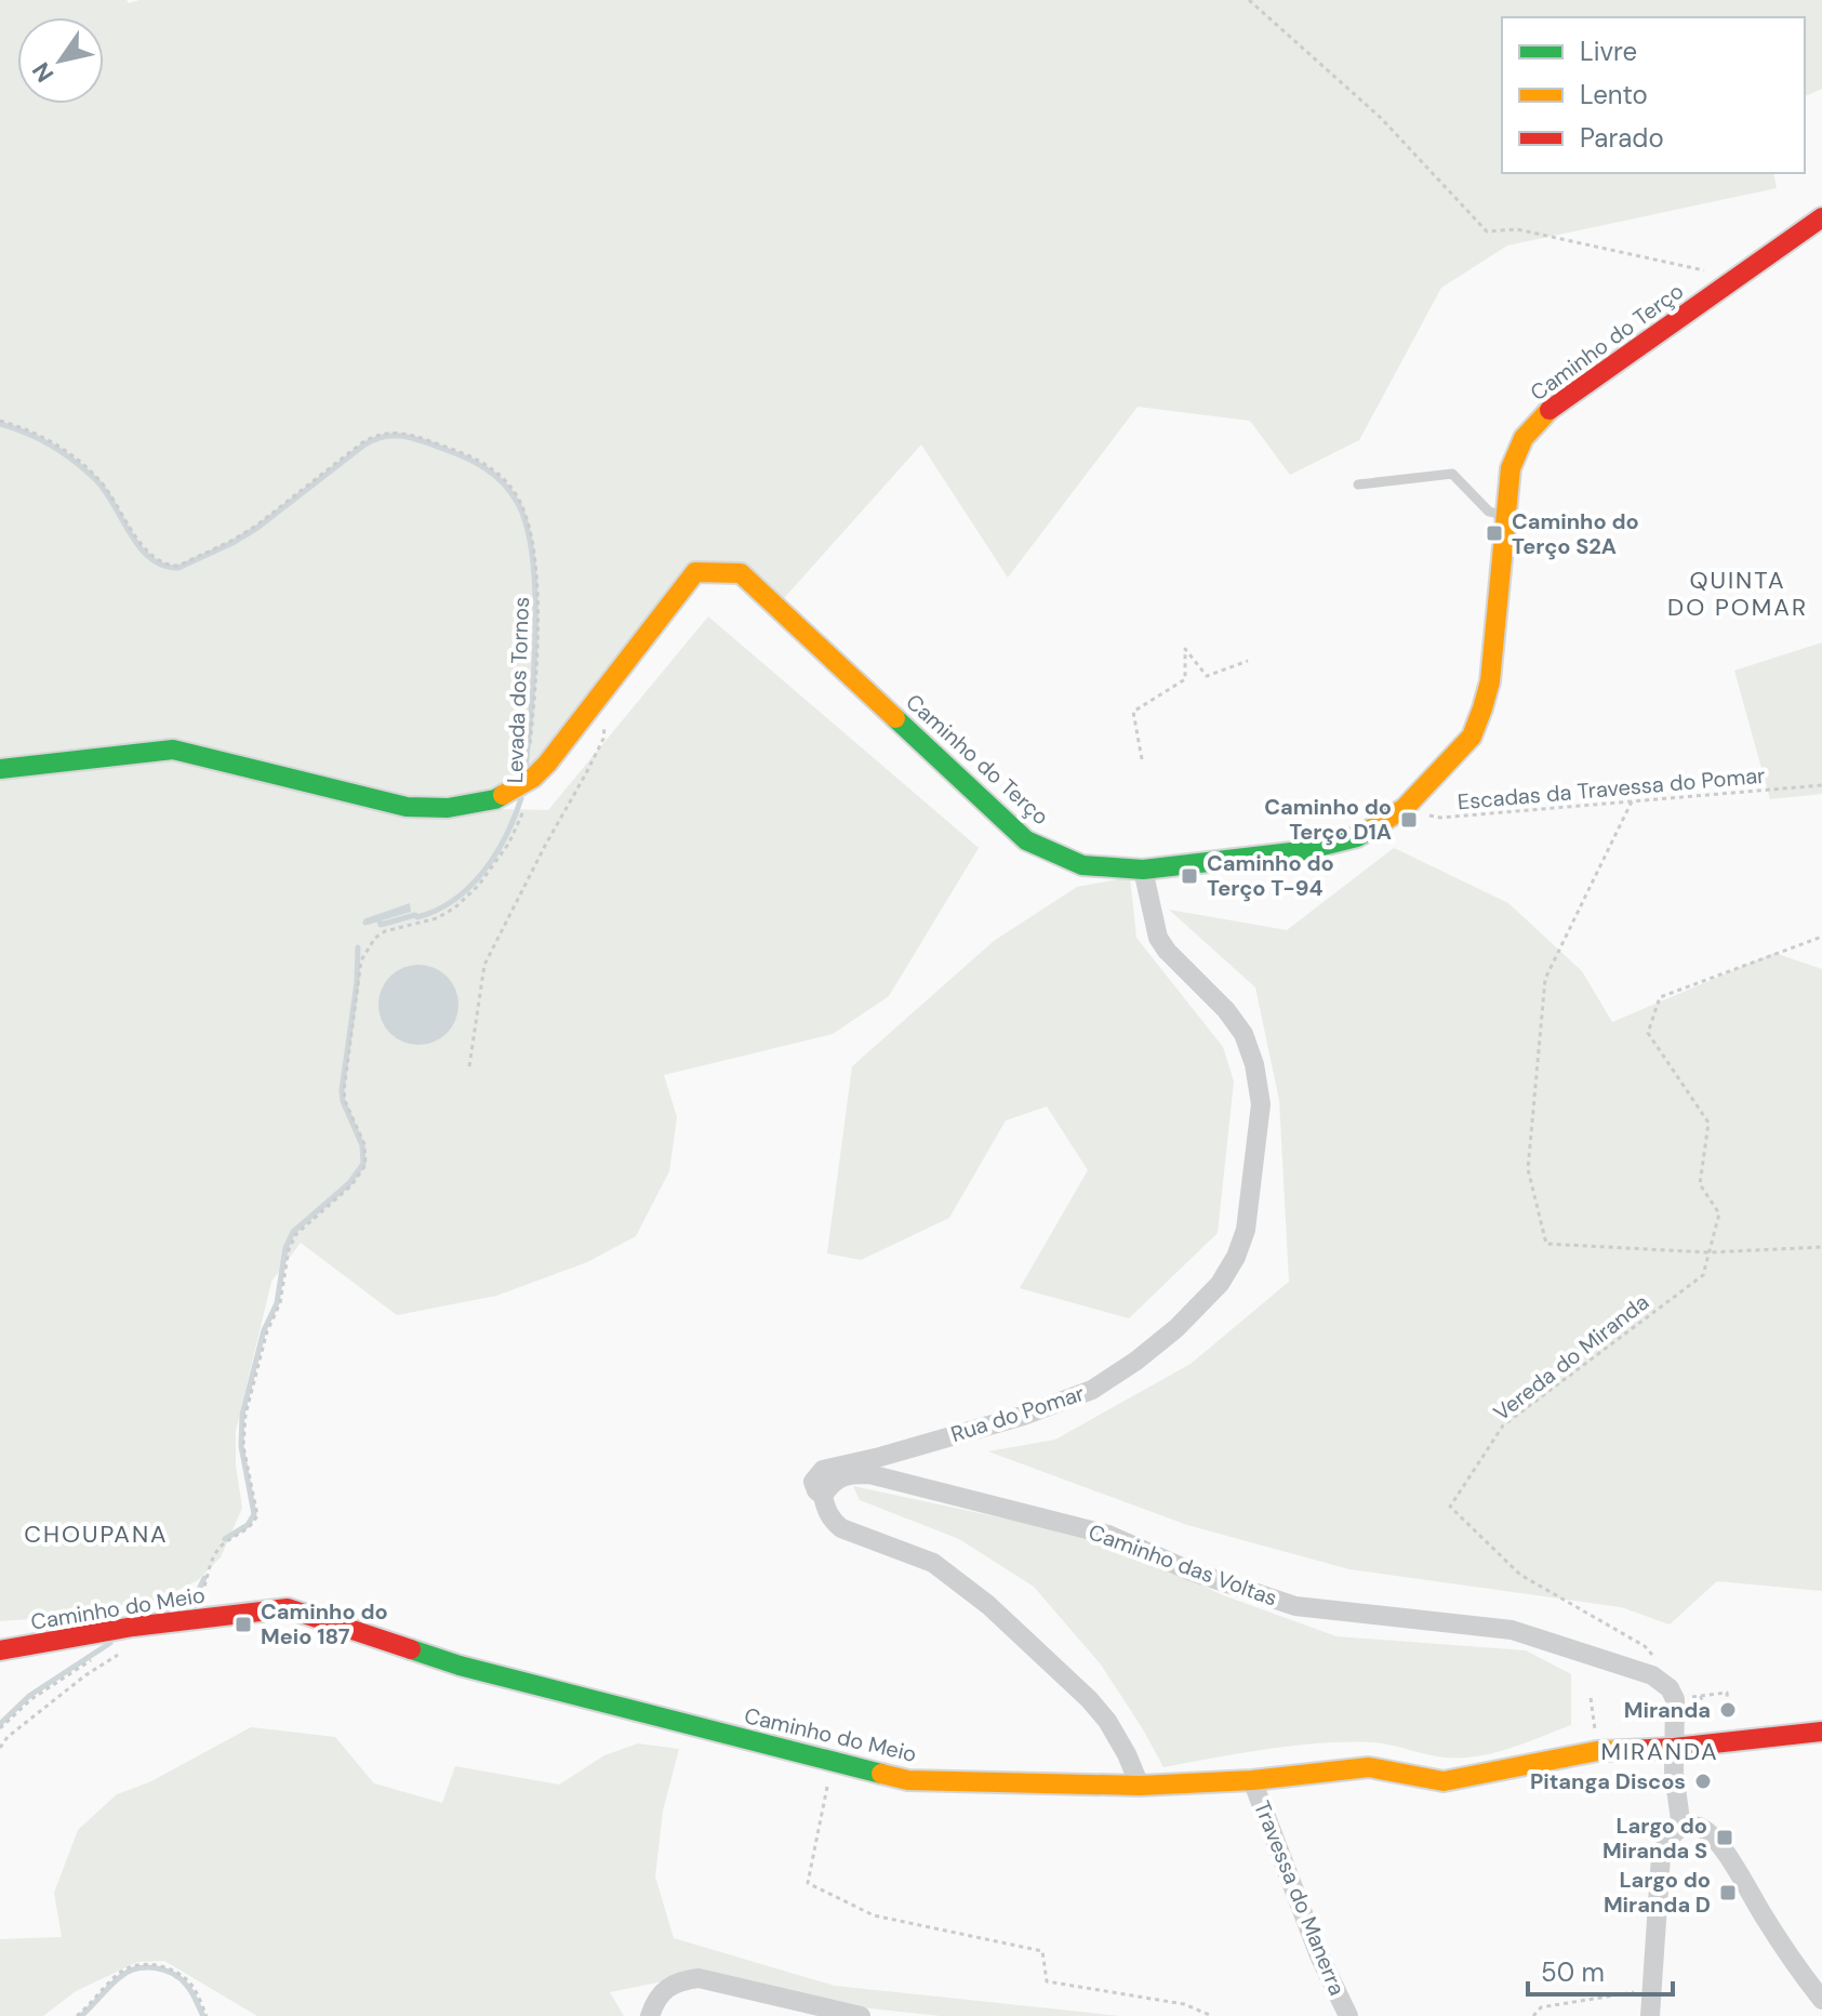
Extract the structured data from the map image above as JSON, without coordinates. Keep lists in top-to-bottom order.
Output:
{
  "streets": {
    "street": [
      "Caminho do Terço",
      "Rua do Pomar",
      "Caminho das Voltas",
      "Caminho do Meio",
      "Travessa do Manerra"
    ],
    "path": ["Levada dos Tornos", "Escadas da Travessa do Pomar", "Vereda do Miranda"]
  },
  "crossings": [
    ["Caminho do Terço", "Levada dos Tornos"],
    ["Caminho do Terço", "Escadas da Travessa do Pomar"],
    ["Caminho do Terço", "Rua do Pomar"],
    ["Rua do Pomar", "Caminho das Voltas"],
    ["Caminho do Meio", "Travessa do Manerra"]
  ],
  "districts": ["QUINTA DO POMAR", "CHOUPANA", "MIRANDA"],
  "places": {
    "transit": [
      "Caminho do Terço S2A",
      "Caminho do Terço D1A",
      "Caminho do Terço T-94",
      "Caminho do Meio 187",
      "Largo do Miranda S",
      "Largo do Miranda D"
    ],
    "other": ["Miranda", "Pitanga Discos"]
  },
  "legend": ["Livre", "Lento", "Parado"],
  "scale_bar": "50 m",
  "north": "bottom left"
}
